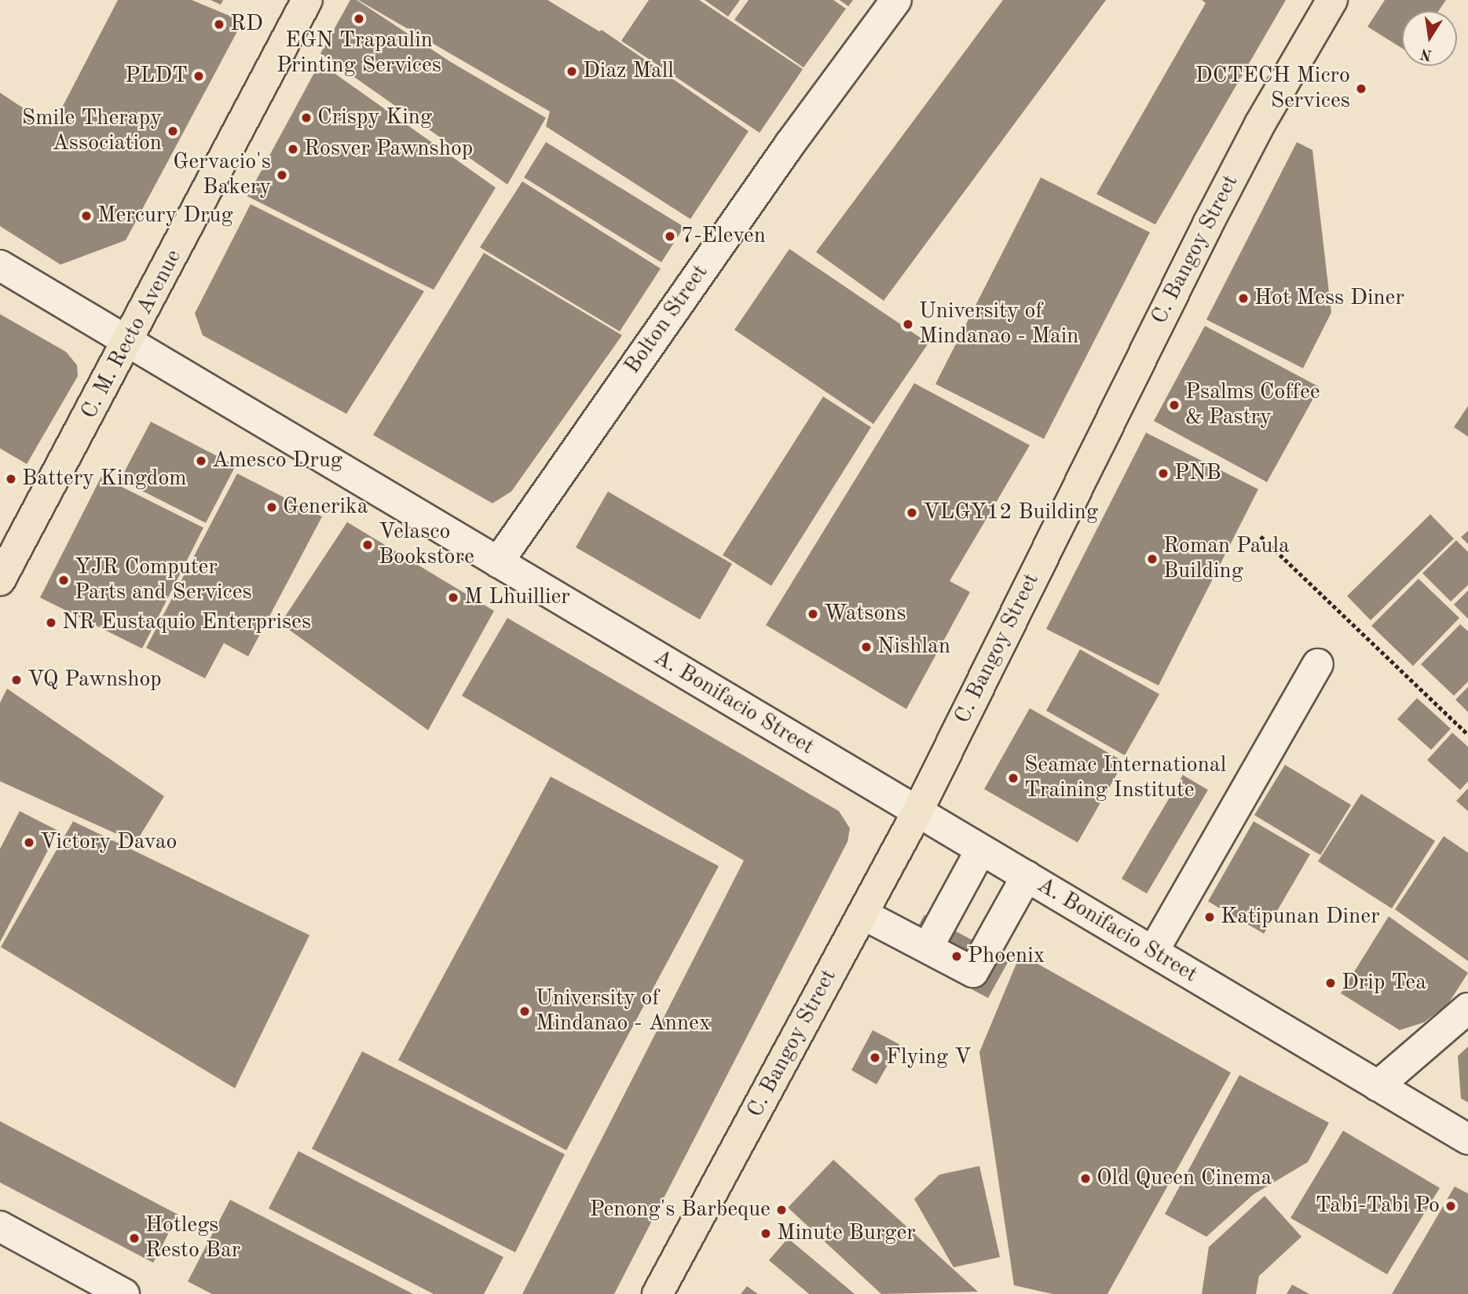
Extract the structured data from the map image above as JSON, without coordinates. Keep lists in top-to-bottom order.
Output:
{
  "streets": {
    "main road": ["C. Bangoy Street", "C. M. Recto Avenue"],
    "street": ["Bolton Street", "A. Bonifacio Street"]
  },
  "crossings": [
    ["C. Bangoy Street", "A. Bonifacio Street"],
    ["Bolton Street", "A. Bonifacio Street"],
    ["C. M. Recto Avenue", "A. Bonifacio Street"]
  ],
  "places": [
    "EGN Trapaulin Printing Services",
    "RD",
    "Diaz Mall",
    "PLDT",
    "DCTECH Micro Services",
    "Crispy King",
    "Smile Therapy Association",
    "Rosver Pawnshop",
    "Gervacio's Bakery",
    "Mercury Drug",
    "7-Eleven",
    "Hot Mess Diner",
    "University of Mindanao - Main",
    "Psalms Coffee & Pastry",
    "Amesco Drug",
    "PNB",
    "Battery Kingdom",
    "Generika",
    "VLGY12 Building",
    "Velasco Bookstore",
    "Roman Paula Building",
    "YJR Computer Parts and Services",
    "M Lhuillier",
    "Watsons",
    "NR Eustaquio Enterprises",
    "Nishlan",
    "VQ Pawnshop",
    "Seamac International Training Institute",
    "Victory Davao",
    "Katipunan Diner",
    "Phoenix",
    "Drip Tea",
    "University of Mindanao - Annex",
    "Flying V",
    "Old Queen Cinema",
    "Tabi-Tabi Po",
    "Penong's Barbeque",
    "Minute Burger",
    "Hotlegs Resto Bar"
  ],
  "north": "bottom"
}
